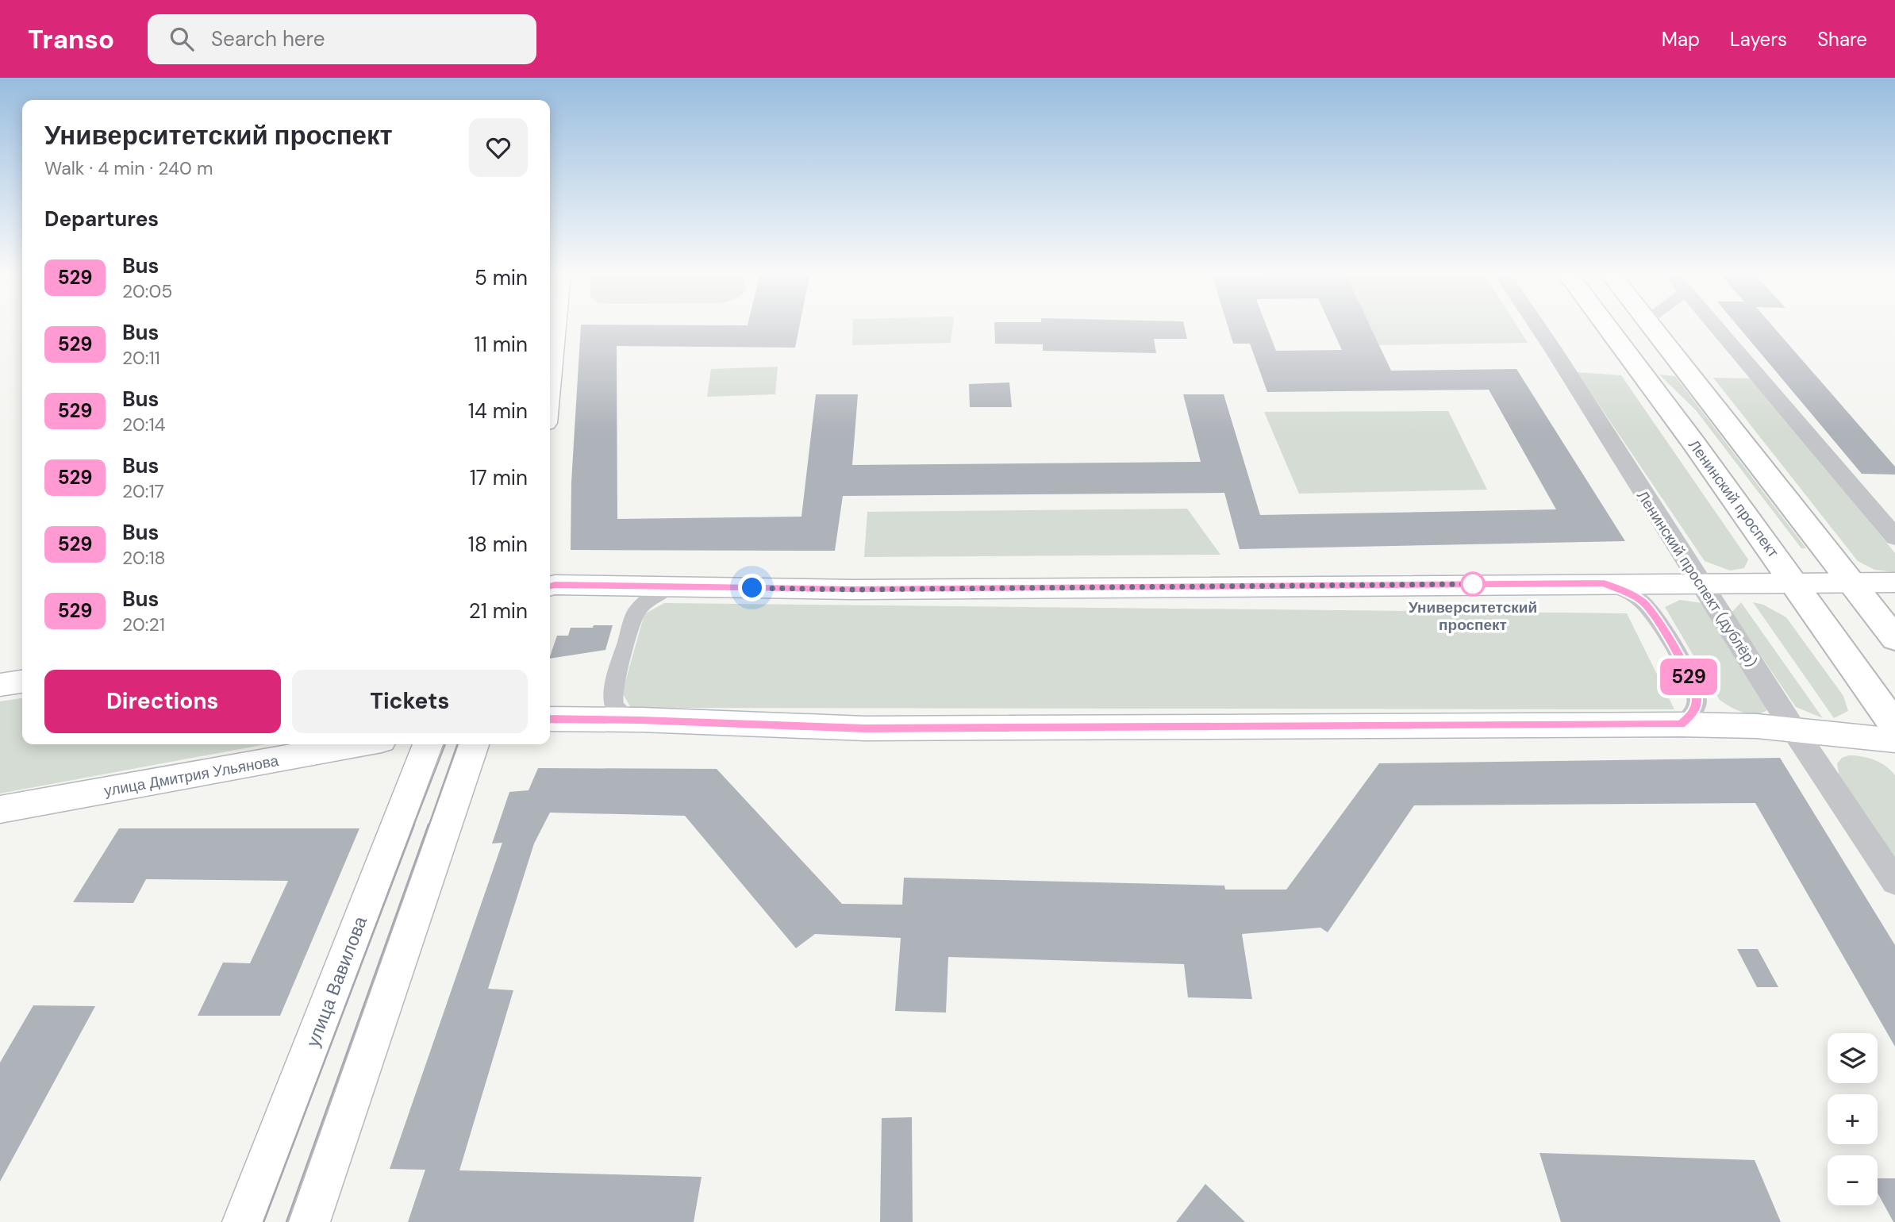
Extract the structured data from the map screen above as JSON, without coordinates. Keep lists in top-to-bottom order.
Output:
{
  "streets": {
    "main road": ["Ленинский проспект", "улица Дмитрия Ульянова", "улица Вавилова"],
    "street": ["Ленинский проспект (дублёр)"]
  },
  "places": ["Университетский проспект"],
  "lines": ["bus line 529"],
  "page": {
    "header": "Transo",
    "search": "Search here",
    "nav": ["Map", "Layers", "Share"],
    "on_map": "529",
    "heading": [
      ["Университетский проспект", "Walk · 4 min · 240 m"],
      "Departures"
    ],
    "list": [
      {
        "mark": "529",
        "name": "Bus",
        "note": "20:05",
        "value": "5 min"
      },
      {
        "mark": "529",
        "name": "Bus",
        "note": "20:11",
        "value": "11 min"
      },
      {
        "mark": "529",
        "name": "Bus",
        "note": "20:14",
        "value": "14 min"
      },
      {
        "mark": "529",
        "name": "Bus",
        "note": "20:17",
        "value": "17 min"
      },
      {
        "mark": "529",
        "name": "Bus",
        "note": "20:18",
        "value": "18 min"
      },
      {
        "mark": "529",
        "name": "Bus",
        "note": "20:21",
        "value": "21 min"
      }
    ],
    "buttons": ["Directions", "Tickets"],
    "map_buttons": ["+", "−"]
  }
}
